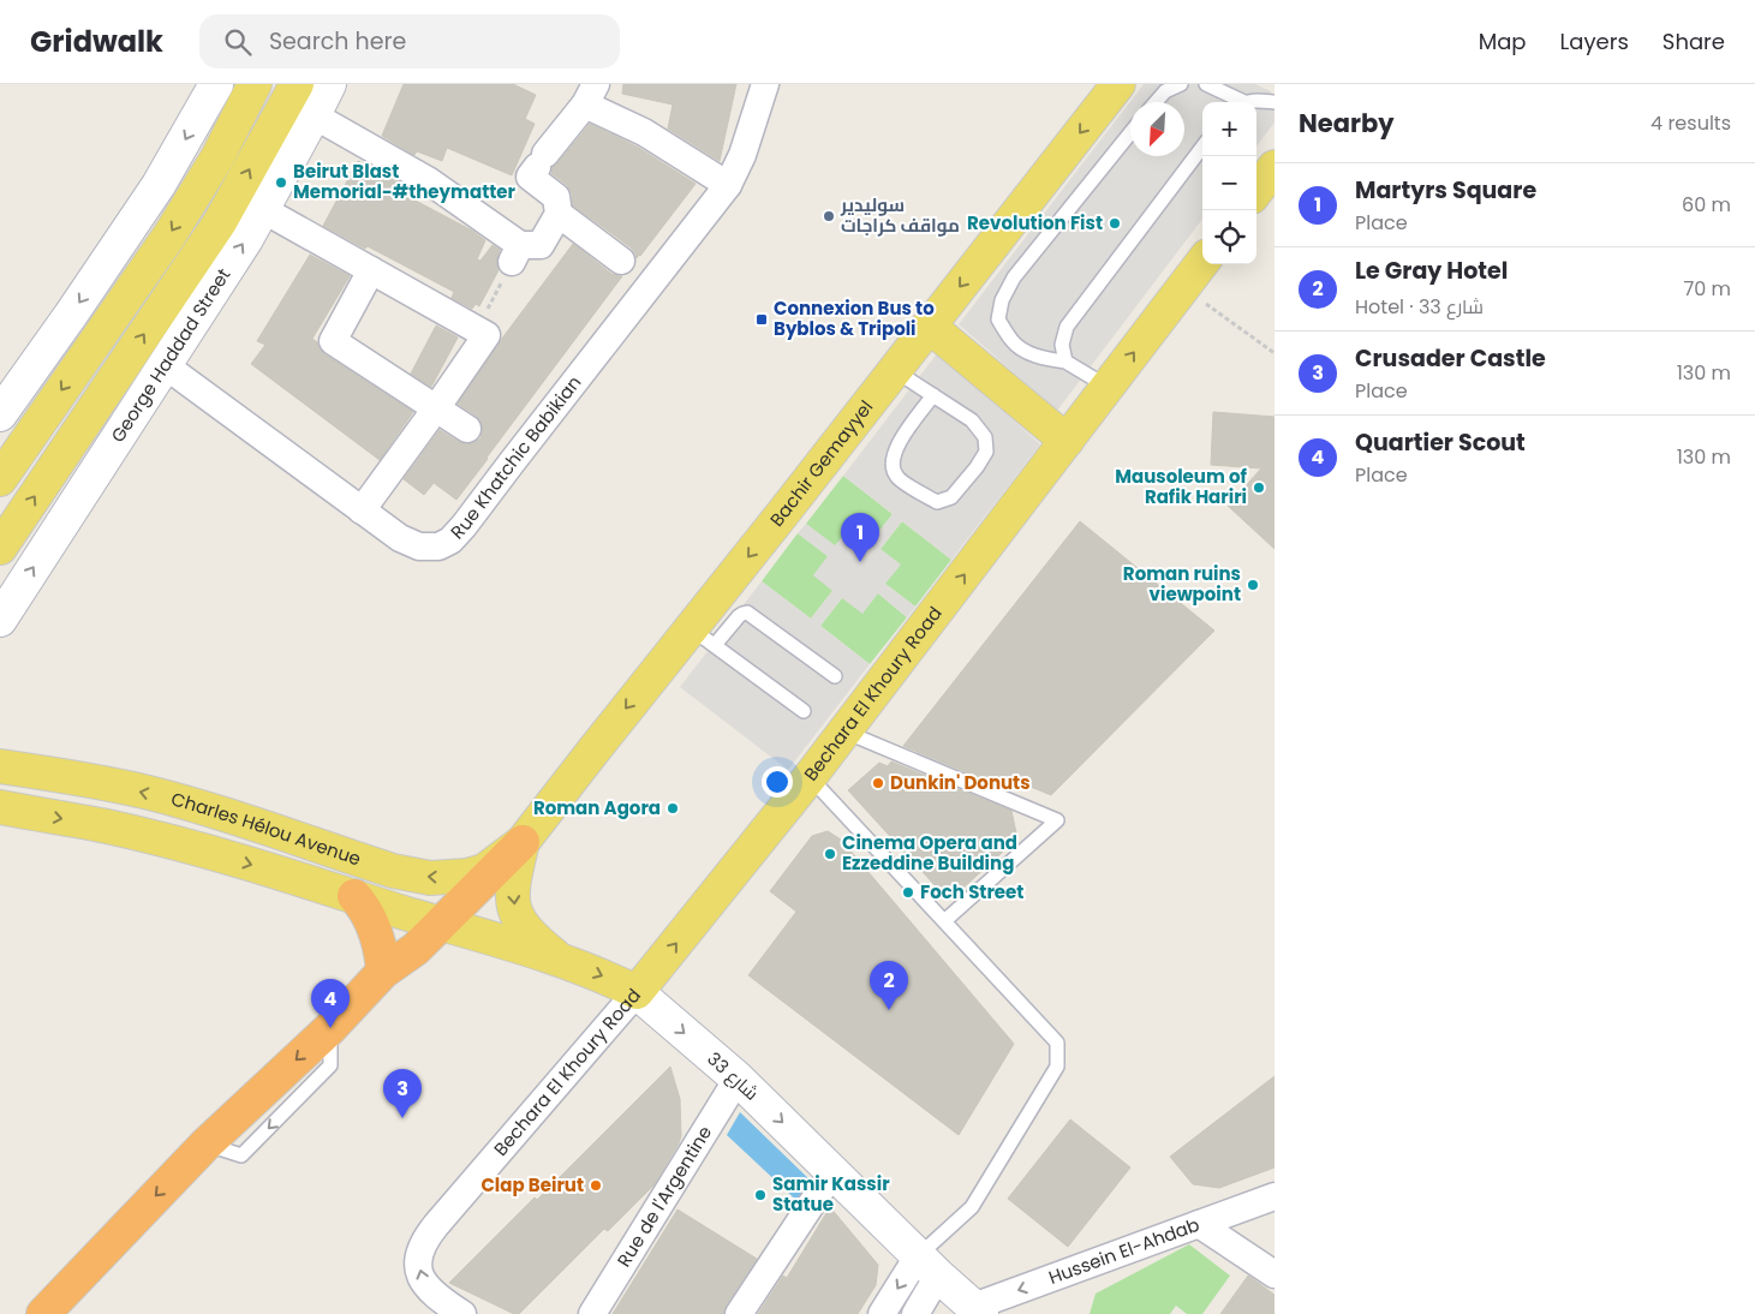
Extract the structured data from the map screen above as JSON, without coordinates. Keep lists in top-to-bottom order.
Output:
{
  "streets": {
    "main road": [
      "George Haddad Street",
      "Bachir Gemayyel",
      "Bechara El Khoury Road",
      "Charles Hélou Avenue",
      "شارع 33"
    ],
    "street": ["Rue Khatchic Babikian", "Rue de l'Argentine", "Hussein El-Ahdab"]
  },
  "crossings": [
    ["George Haddad Street", "Rue Khatchic Babikian"],
    ["Bachir Gemayyel", "Charles Hélou Avenue"],
    ["Bechara El Khoury Road", "شارع 33"],
    ["Charles Hélou Avenue", "شارع 33"],
    ["شارع 33", "Rue de l'Argentine"],
    ["شارع 33", "Hussein El-Ahdab"]
  ],
  "one_way": [
    "Bachir Gemayyel",
    "Bechara El Khoury Road",
    "شارع 33",
    "Hussein El-Ahdab"
  ],
  "places": {
    "other": [
      "Beirut Blast Memorial-#theymatter",
      "سوليدير مواقف كراجات",
      "Revolution Fist",
      "Mausoleum of Rafik Hariri",
      "Roman ruins viewpoint",
      "Dunkin' Donuts",
      "Roman Agora",
      "Cinema Opera and Ezzeddine Building",
      "Foch Street",
      "Clap Beirut",
      "Samir Kassir Statue"
    ],
    "transit": ["Connexion Bus to Byblos & Tripoli"]
  },
  "north": "bottom left",
  "page": {
    "header": "Gridwalk",
    "search": "Search here",
    "nav": ["Map", "Layers", "Share"],
    "heading": ["Nearby", "4 results"],
    "map_buttons": ["+", "−"],
    "list": [
      {
        "mark": "1",
        "name": "Martyrs Square",
        "note": "Place",
        "value": "60 m"
      },
      {
        "mark": "2",
        "name": "Le Gray Hotel",
        "note": "Hotel · شارع 33",
        "value": "70 m"
      },
      {
        "mark": "3",
        "name": "Crusader Castle",
        "note": "Place",
        "value": "130 m"
      },
      {
        "mark": "4",
        "name": "Quartier Scout",
        "note": "Place",
        "value": "130 m"
      }
    ],
    "pins": [
      "1",
      "2",
      "4",
      "3"
    ]
  }
}
